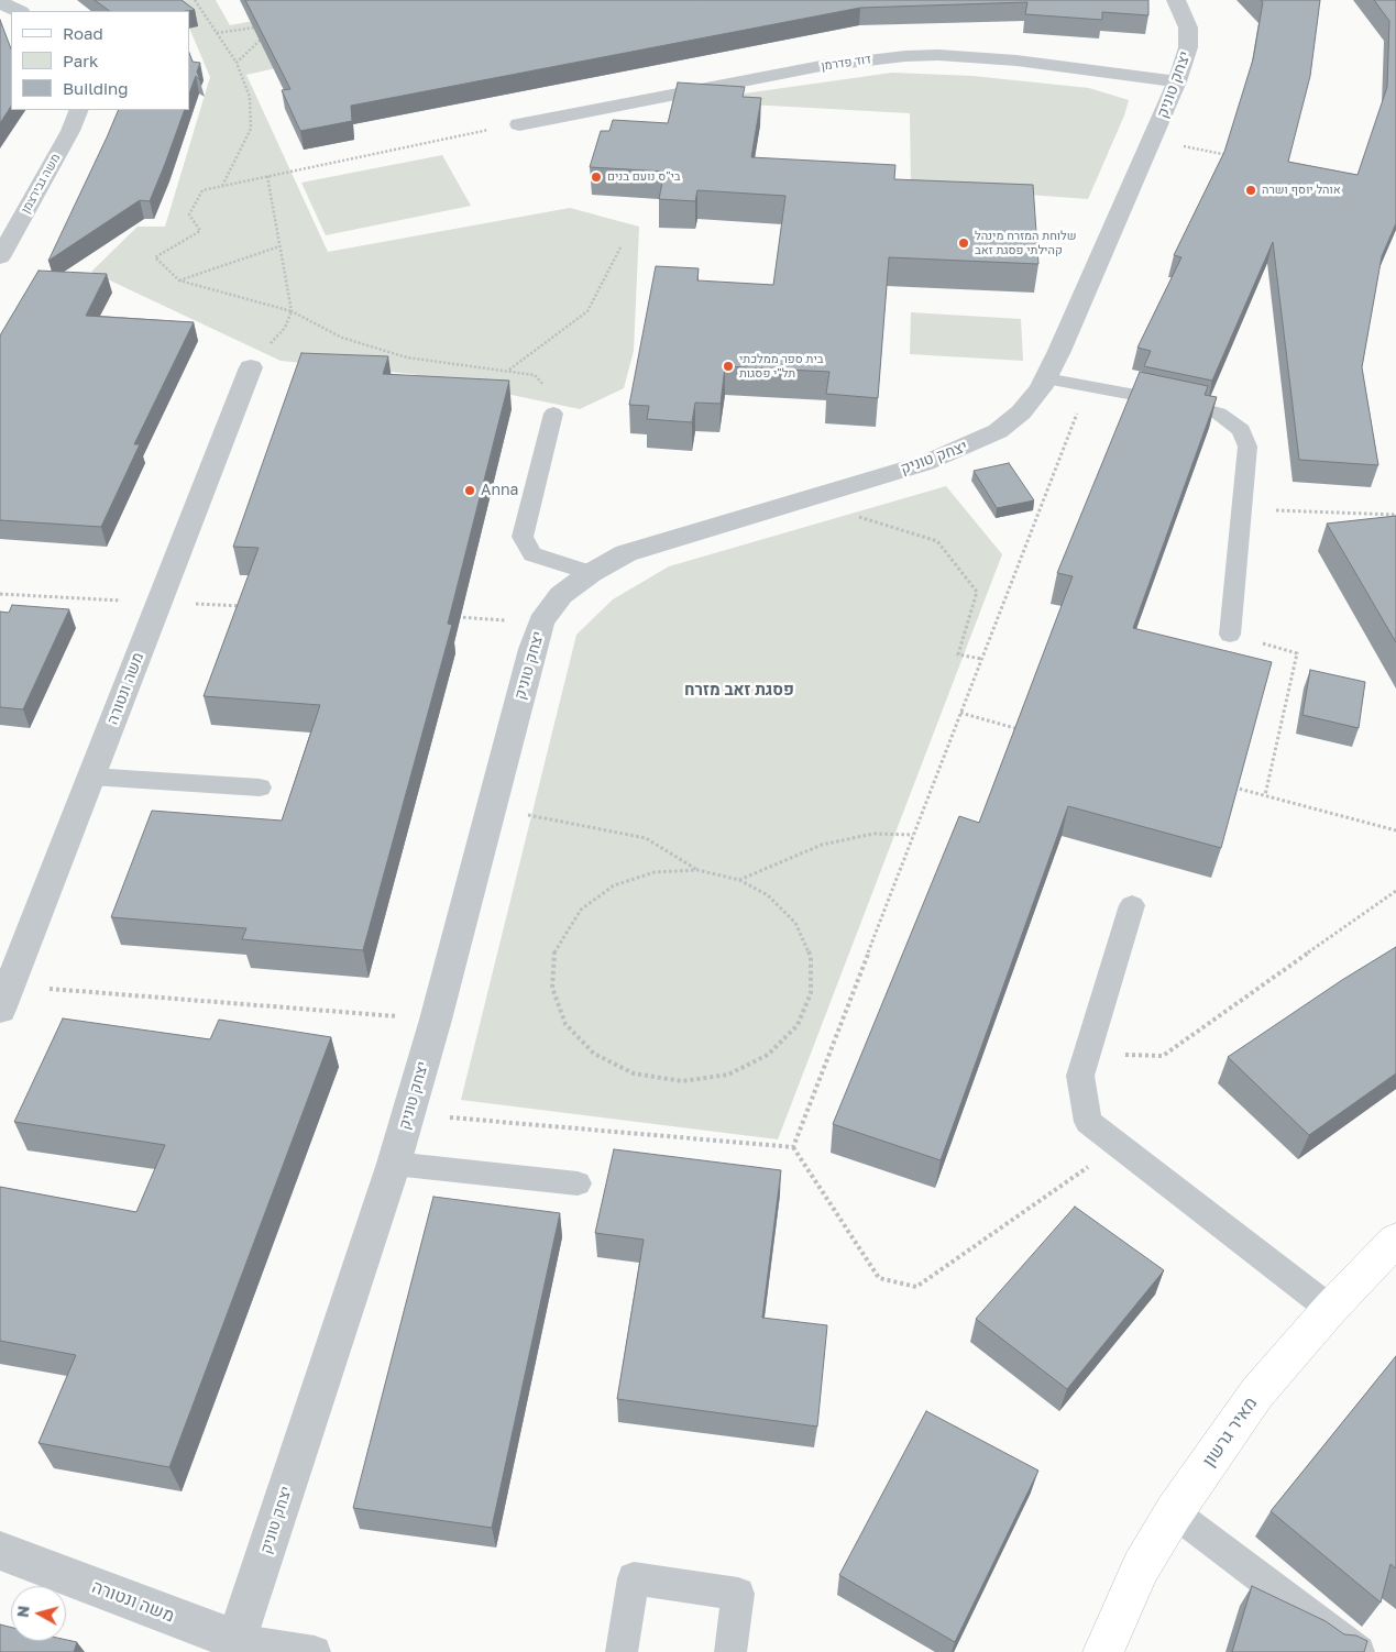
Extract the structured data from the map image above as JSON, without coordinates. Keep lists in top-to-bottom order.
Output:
{
  "streets": {
    "street": [
      "דוד פדרמן",
      "יצחק טוניק",
      "משה גבירצמן",
      "משה ונטורה",
      "מאיר גרשון"
    ]
  },
  "crossings": [
    ["דוד פדרמן", "יצחק טוניק"],
    ["יצחק טוניק", "משה ונטורה"]
  ],
  "districts": ["פסגת זאב מזרח"],
  "places": [
    "בי\"ס נועם בנים",
    "אוהל יוסף ושרה",
    "שלוחת המזרח מינהל קהילתי פסגת זאב",
    "בית ספר ממלכתי תל\"י פסגות",
    "Anna"
  ],
  "legend": ["Road", "Park", "Building"],
  "north": "left"
}
